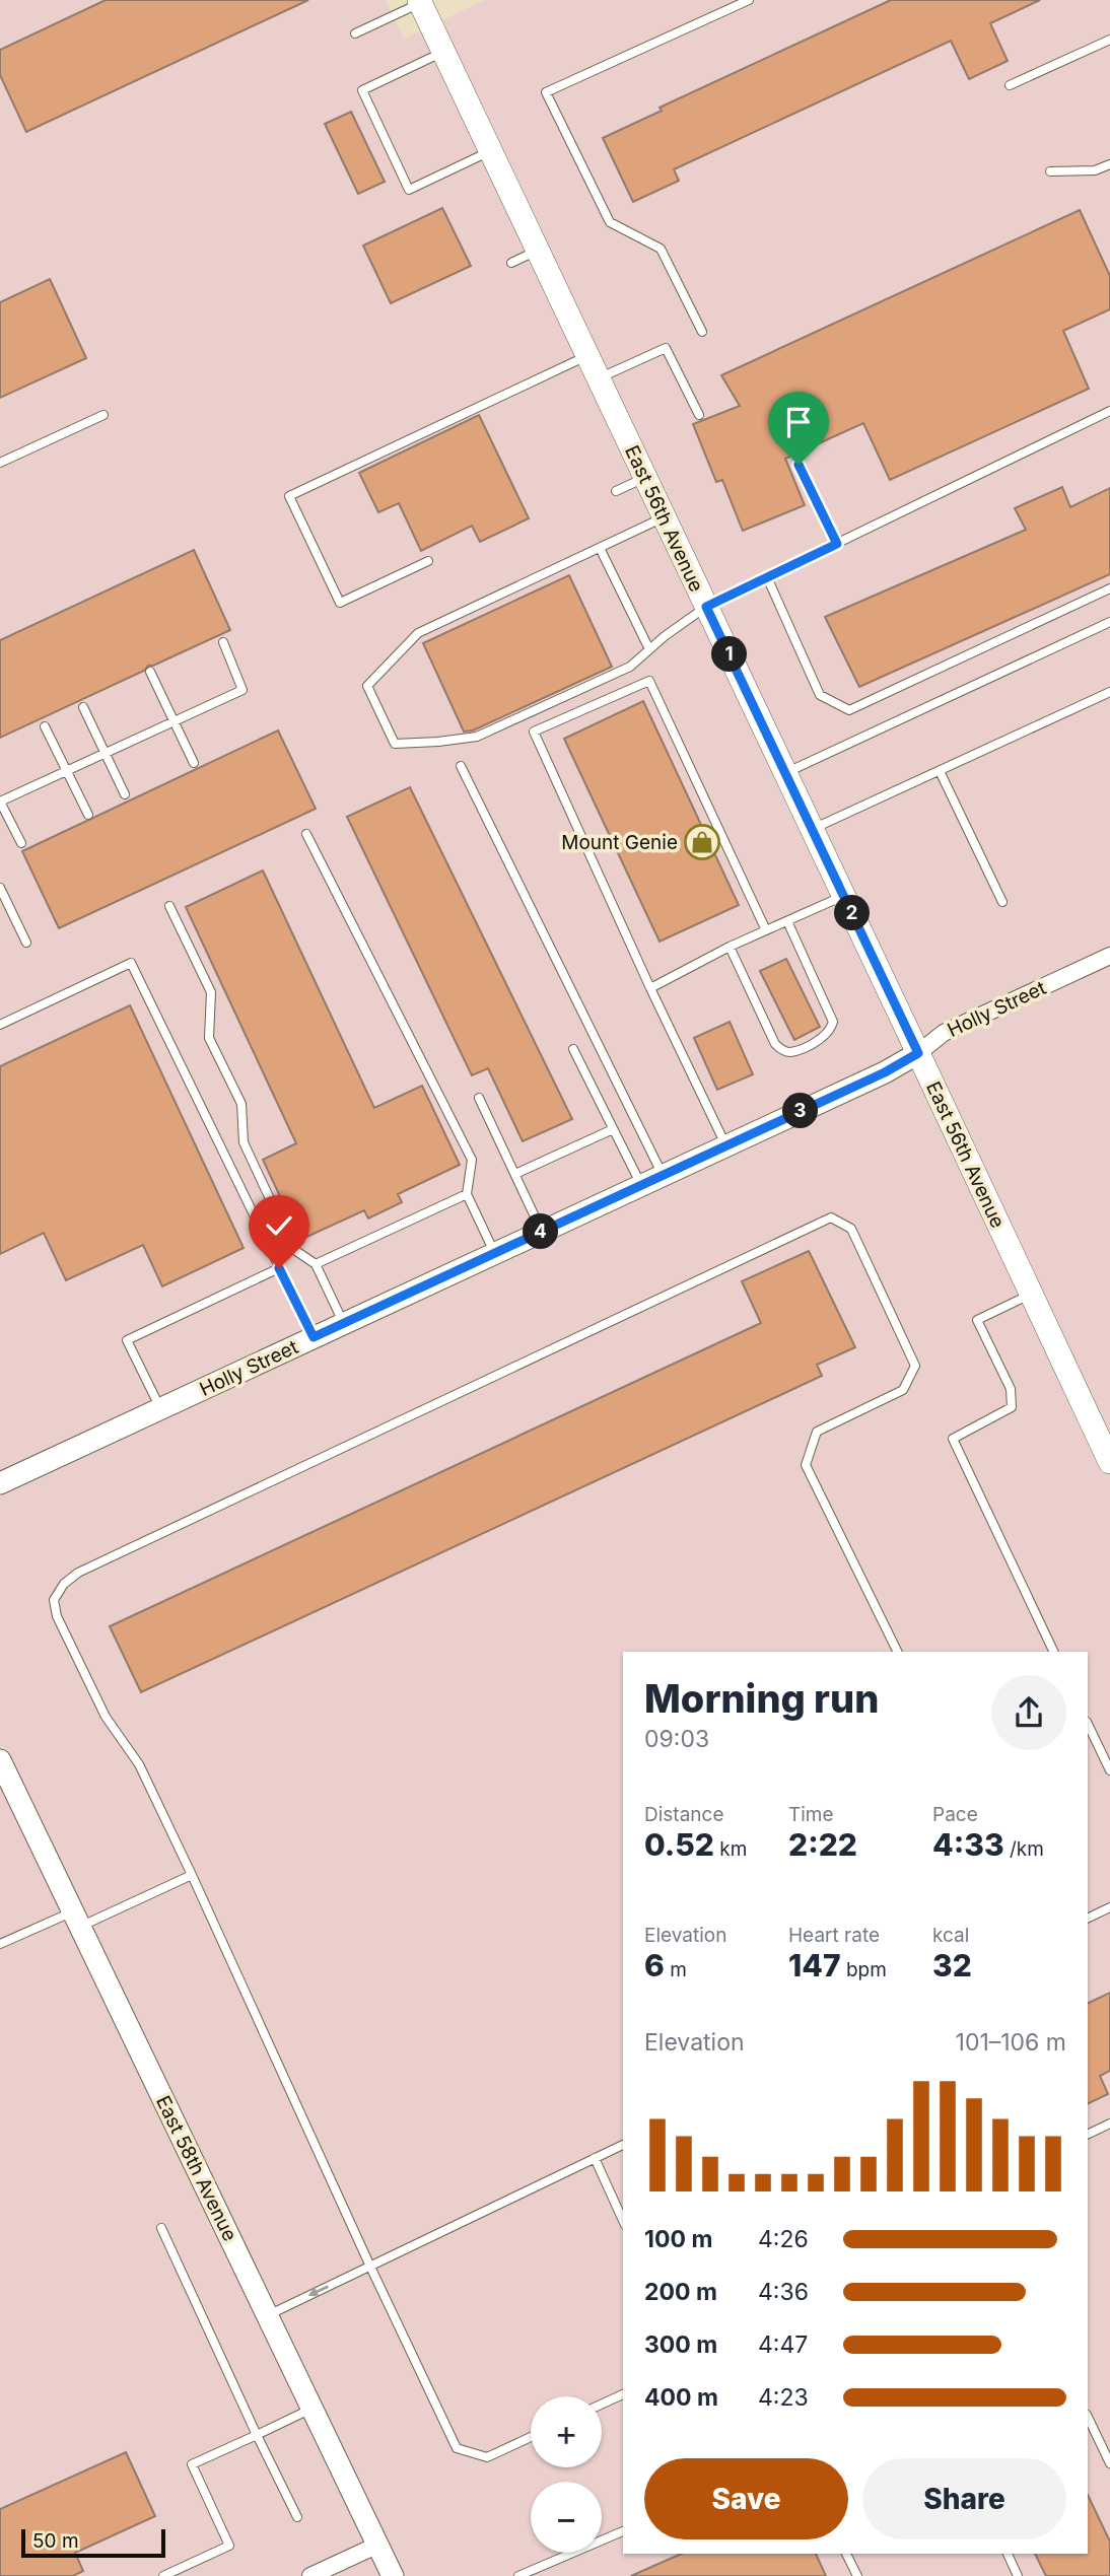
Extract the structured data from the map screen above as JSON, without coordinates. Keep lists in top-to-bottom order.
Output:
{
  "streets": {
    "main road": ["East 56th Avenue"],
    "street": ["Holly Street", "East 58th Avenue"]
  },
  "crossings": [
    ["East 56th Avenue", "Holly Street"]
  ],
  "places": {
    "shop": ["Mount Genie"]
  },
  "scale_bar": "50 m",
  "page": {
    "pins": [
      "1",
      "2",
      "3",
      "4"
    ],
    "heading": ["Morning run", "09:03"],
    "stats": [
      ["Distance", "0.52 km"],
      ["Time", "2:22"],
      ["Pace", "4:33 /km"],
      ["Elevation", "6 m"],
      ["Heart rate", "147 bpm"],
      ["kcal", "32"]
    ],
    "chart": ["Elevation", "101–106 m"],
    "list": [
      {
        "name": "100 m",
        "note": "4:26"
      },
      {
        "name": "200 m",
        "note": "4:36"
      },
      {
        "name": "300 m",
        "note": "4:47"
      },
      {
        "name": "400 m",
        "note": "4:23"
      }
    ],
    "map_buttons": ["+", "−"],
    "buttons": ["Save", "Share"],
    "scale": "50 m"
  }
}
